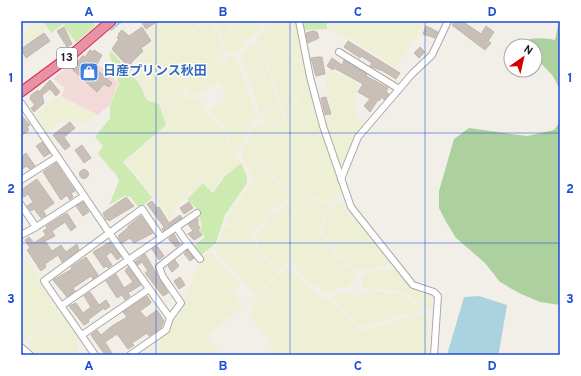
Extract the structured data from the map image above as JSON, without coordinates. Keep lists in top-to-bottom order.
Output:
{
  "streets": {
    "highway": ["13"]
  },
  "places": {
    "shop": ["日産プリンス秋田"]
  },
  "north": "top right",
  "grid": {
    "columns": [
      "A",
      "B",
      "C",
      "D"
    ],
    "rows": ["1", "2", "3"]
  }
}
